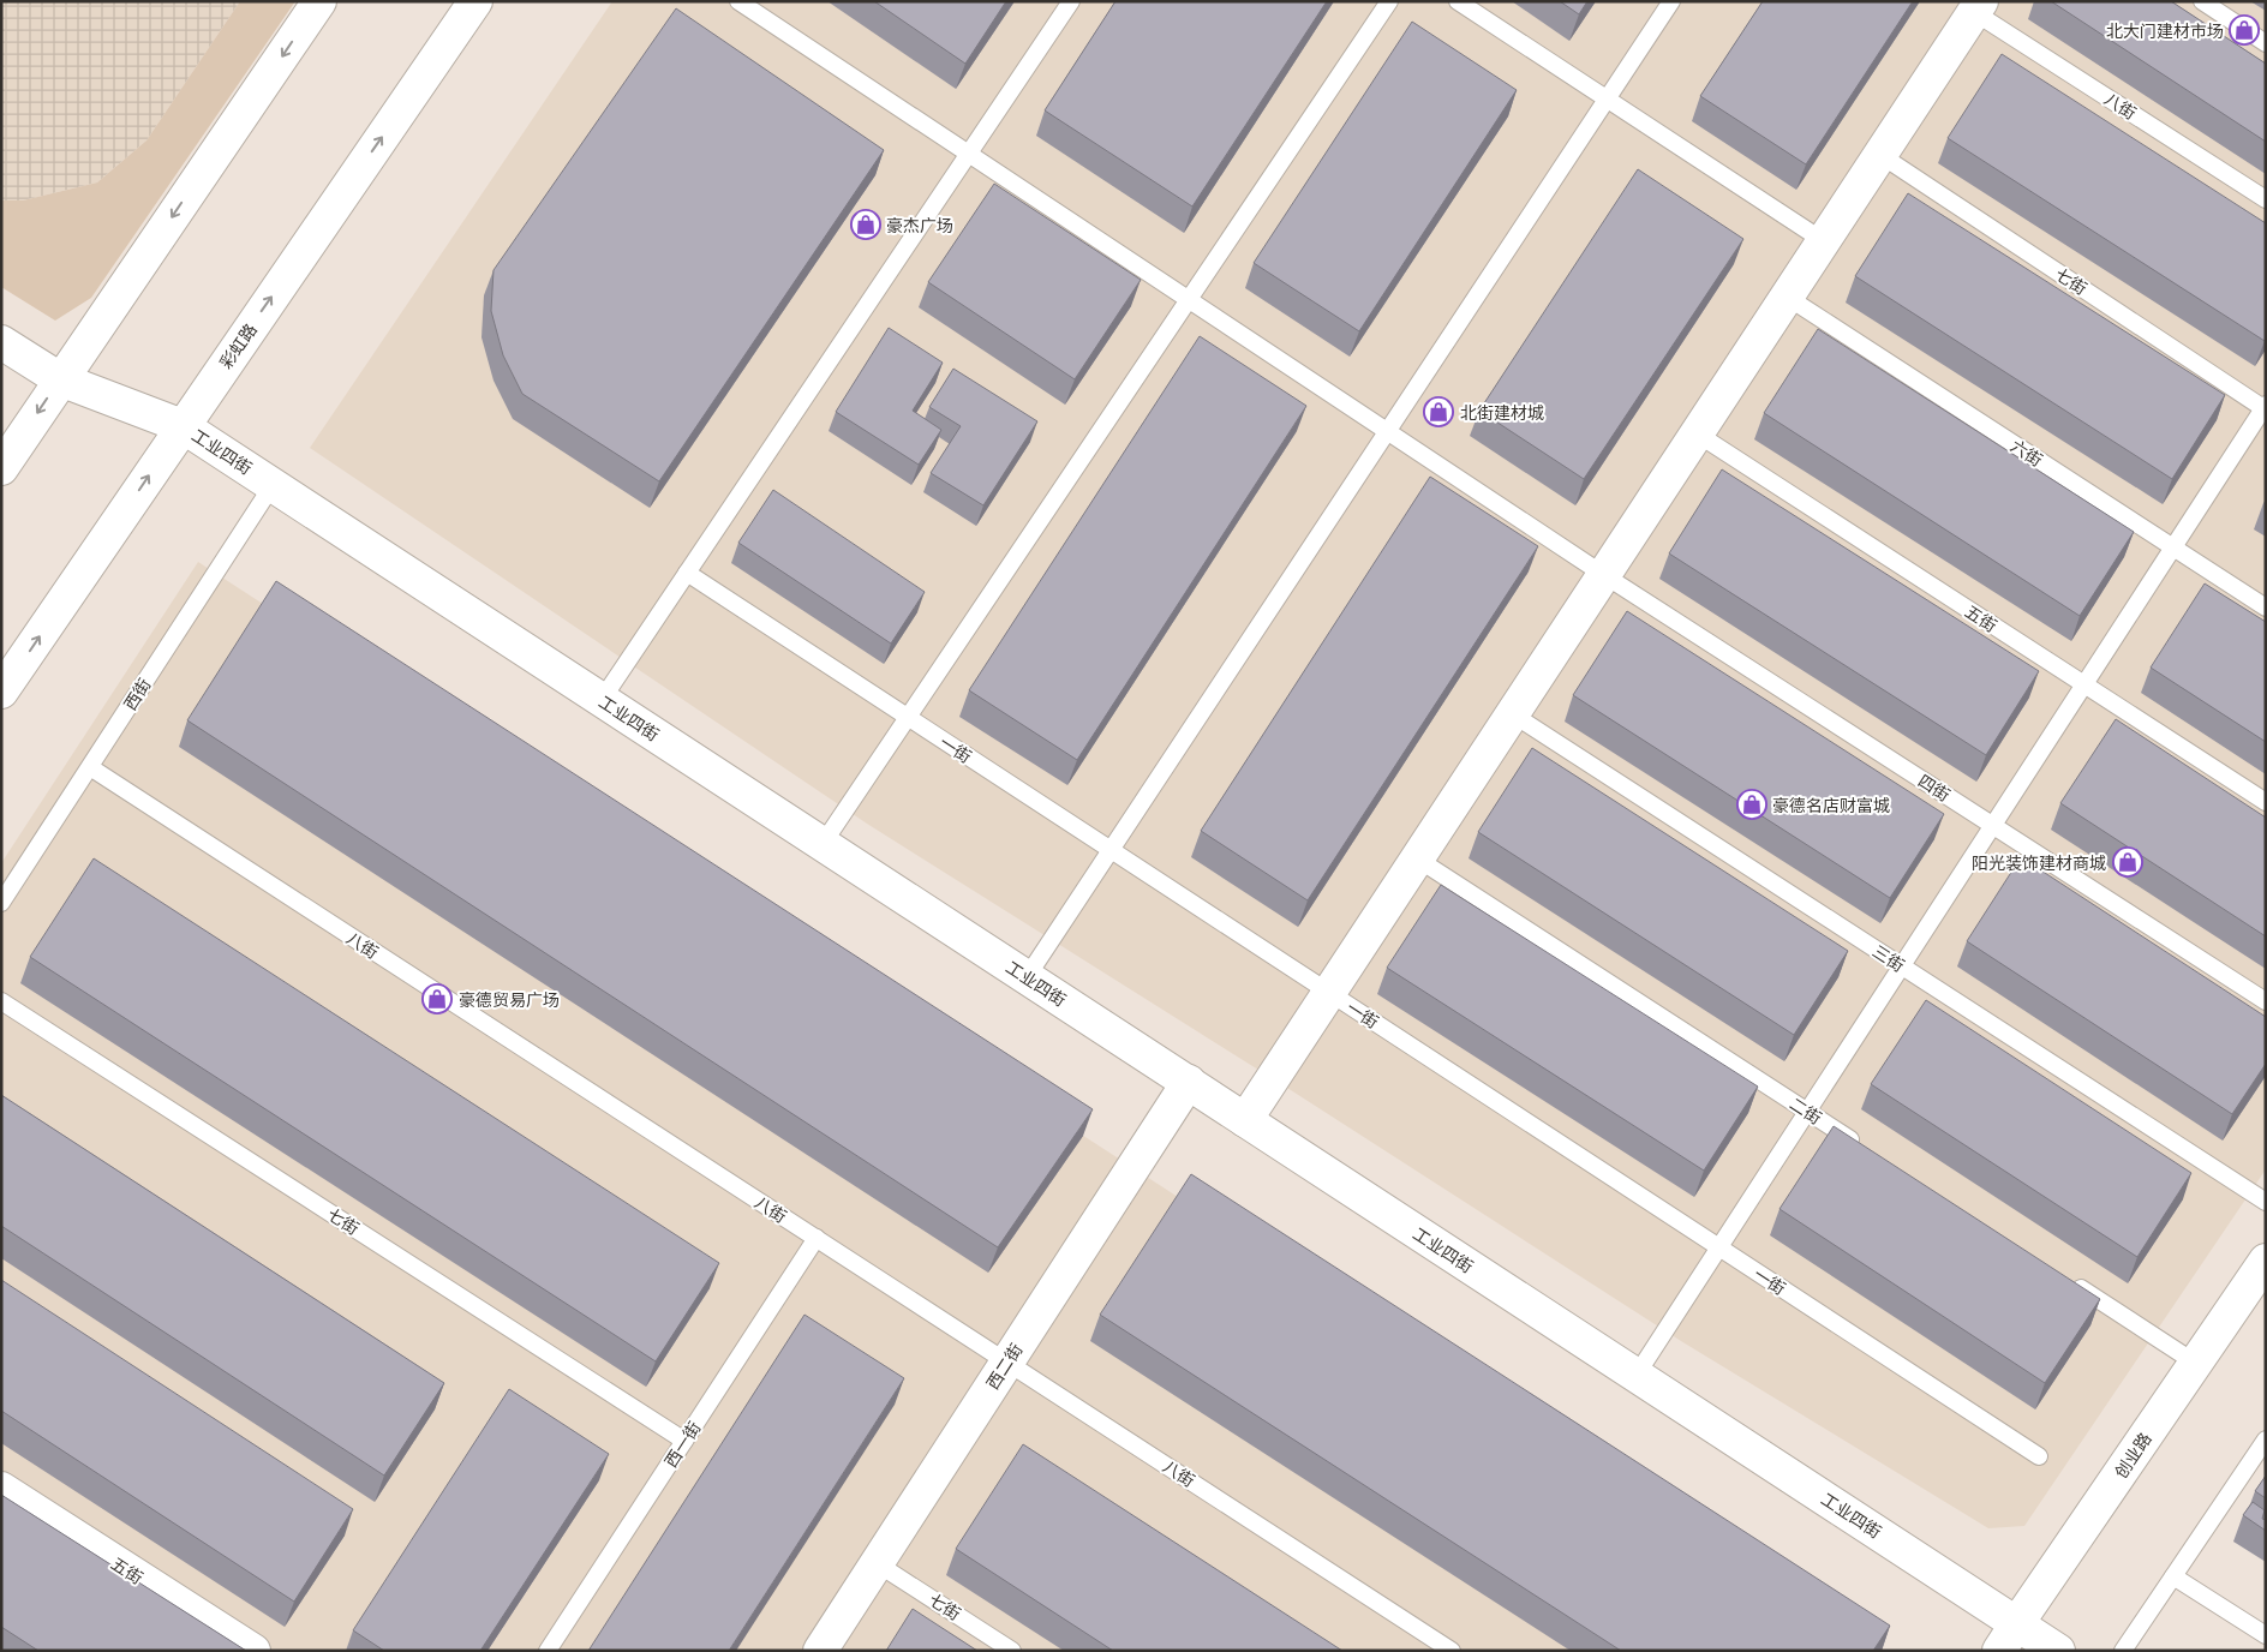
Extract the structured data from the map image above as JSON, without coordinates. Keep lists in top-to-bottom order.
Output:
{
  "streets": {
    "street": [
      "彩虹路",
      "工业四街",
      "五街",
      "西二街",
      "创业路"
    ],
    "lane": [
      "八街",
      "七街",
      "六街",
      "西街",
      "一街",
      "四街",
      "三街",
      "二街",
      "西一街"
    ]
  },
  "crossings": [
    ["八街", "西街"],
    ["八街", "西二街"],
    ["八街", "西一街"],
    ["七街", "西二街"],
    ["七街", "西一街"],
    ["彩虹路", "工业四街"],
    ["工业四街", "西街"],
    ["工业四街", "西二街"],
    ["工业四街", "创业路"]
  ],
  "places": {
    "shop": [
      "北大门建材市场",
      "豪杰广场",
      "北街建材城",
      "豪德名店财富城",
      "阳光装饰建材商城",
      "豪德贸易广场"
    ]
  }
}
